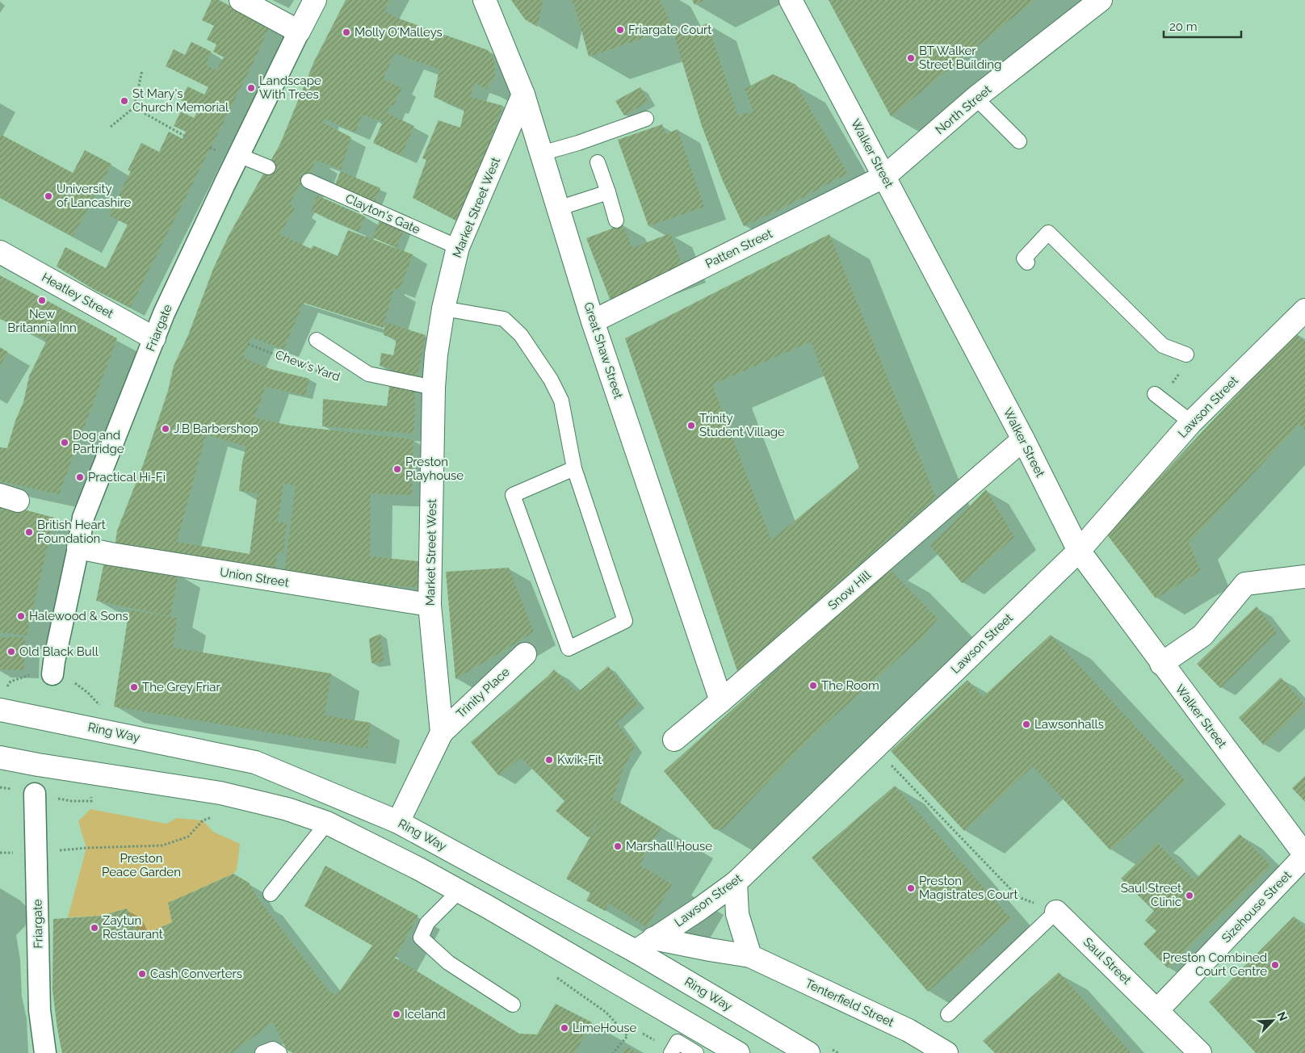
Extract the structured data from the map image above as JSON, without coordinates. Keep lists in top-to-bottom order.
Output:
{
  "streets": {
    "main road": [
      "North Street",
      "Walker Street",
      "Market Street West",
      "Patten Street",
      "Heatley Street",
      "Friargate",
      "Great Shaw Street",
      "Lawson Street",
      "Union Street",
      "Snow Hill",
      "Trinity Place",
      "Ring Way",
      "Sizehouse Street",
      "Saul Street",
      "Tenterfield Street"
    ],
    "lane": ["Clayton's Gate", "Chew's Yard"]
  },
  "crossings": [
    ["North Street", "Walker Street"],
    ["North Street", "Patten Street"],
    ["Walker Street", "Patten Street"],
    ["Walker Street", "Lawson Street"],
    ["Walker Street", "Snow Hill"],
    ["Walker Street", "Sizehouse Street"],
    ["Market Street West", "Clayton's Gate"],
    ["Market Street West", "Great Shaw Street"],
    ["Market Street West", "Chew's Yard"],
    ["Market Street West", "Union Street"],
    ["Market Street West", "Trinity Place"],
    ["Patten Street", "Great Shaw Street"],
    ["Heatley Street", "Friargate"],
    ["Friargate", "Union Street"],
    ["Great Shaw Street", "Snow Hill"],
    ["Lawson Street", "Ring Way"],
    ["Lawson Street", "Tenterfield Street"],
    ["Sizehouse Street", "Saul Street"]
  ],
  "parks": ["Preston Peace Garden"],
  "places": [
    "Friargate Court",
    "Molly O'Malleys",
    "BT Walker Street Building",
    "Landscape With Trees",
    "St Mary's Church Memorial",
    "University of Lancashire",
    "New Britannia Inn",
    "Trinity Student Village",
    "J.B Barbershop",
    "Dog and Partridge",
    "Preston Playhouse",
    "Practical Hi-Fi",
    "British Heart Foundation",
    "Halewood & Sons",
    "Old Black Bull",
    "The Room",
    "The Grey Friar",
    "Lawsonhalls",
    "Kwik-Fit",
    "Marshall House",
    "Preston Magistrates Court",
    "Saul Street Clinic",
    "Zaytun Restaurant",
    "Preston Combined Court Centre",
    "Cash Converters",
    "Iceland",
    "LimeHouse"
  ],
  "scale_bar": "20 m",
  "north": "top right"
}
